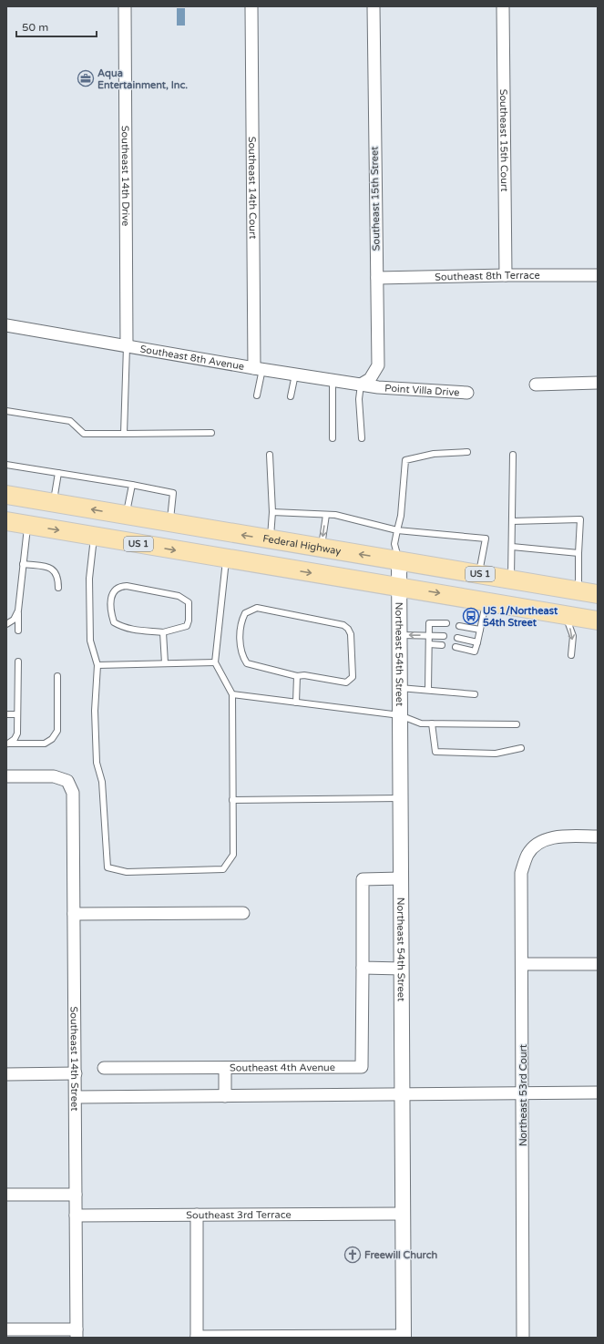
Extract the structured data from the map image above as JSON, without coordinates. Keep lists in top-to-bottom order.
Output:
{
  "streets": {
    "main road": ["US 1", "Federal Highway"],
    "street": [
      "Southeast 15th Court",
      "Southeast 14th Drive",
      "Southeast 14th Court",
      "Southeast 15th Street",
      "Southeast 8th Terrace",
      "Southeast 8th Avenue",
      "Point Villa Drive",
      "Northeast 54th Street",
      "Southeast 14th Street",
      "Southeast 4th Avenue",
      "Northeast 53rd Court",
      "Southeast 3rd Terrace"
    ]
  },
  "crossings": [
    ["Southeast 15th Court", "Southeast 8th Terrace"],
    ["Southeast 14th Drive", "Southeast 8th Avenue"],
    ["Southeast 14th Court", "Southeast 8th Avenue"],
    ["Southeast 15th Street", "Southeast 8th Terrace"],
    ["Southeast 15th Street", "Southeast 8th Avenue"],
    ["Southeast 8th Avenue", "Point Villa Drive"],
    ["US 1", "Northeast 54th Street"],
    ["Federal Highway", "Northeast 54th Street"],
    ["Northeast 54th Street", "Southeast 3rd Terrace"],
    ["Southeast 14th Street", "Southeast 3rd Terrace"]
  ],
  "places": {
    "office": ["Aqua Entertainment, Inc."],
    "bus stop": ["US 1/Northeast 54th Street"],
    "church": ["Freewill Church"]
  },
  "scale_bar": "50 m"
}
